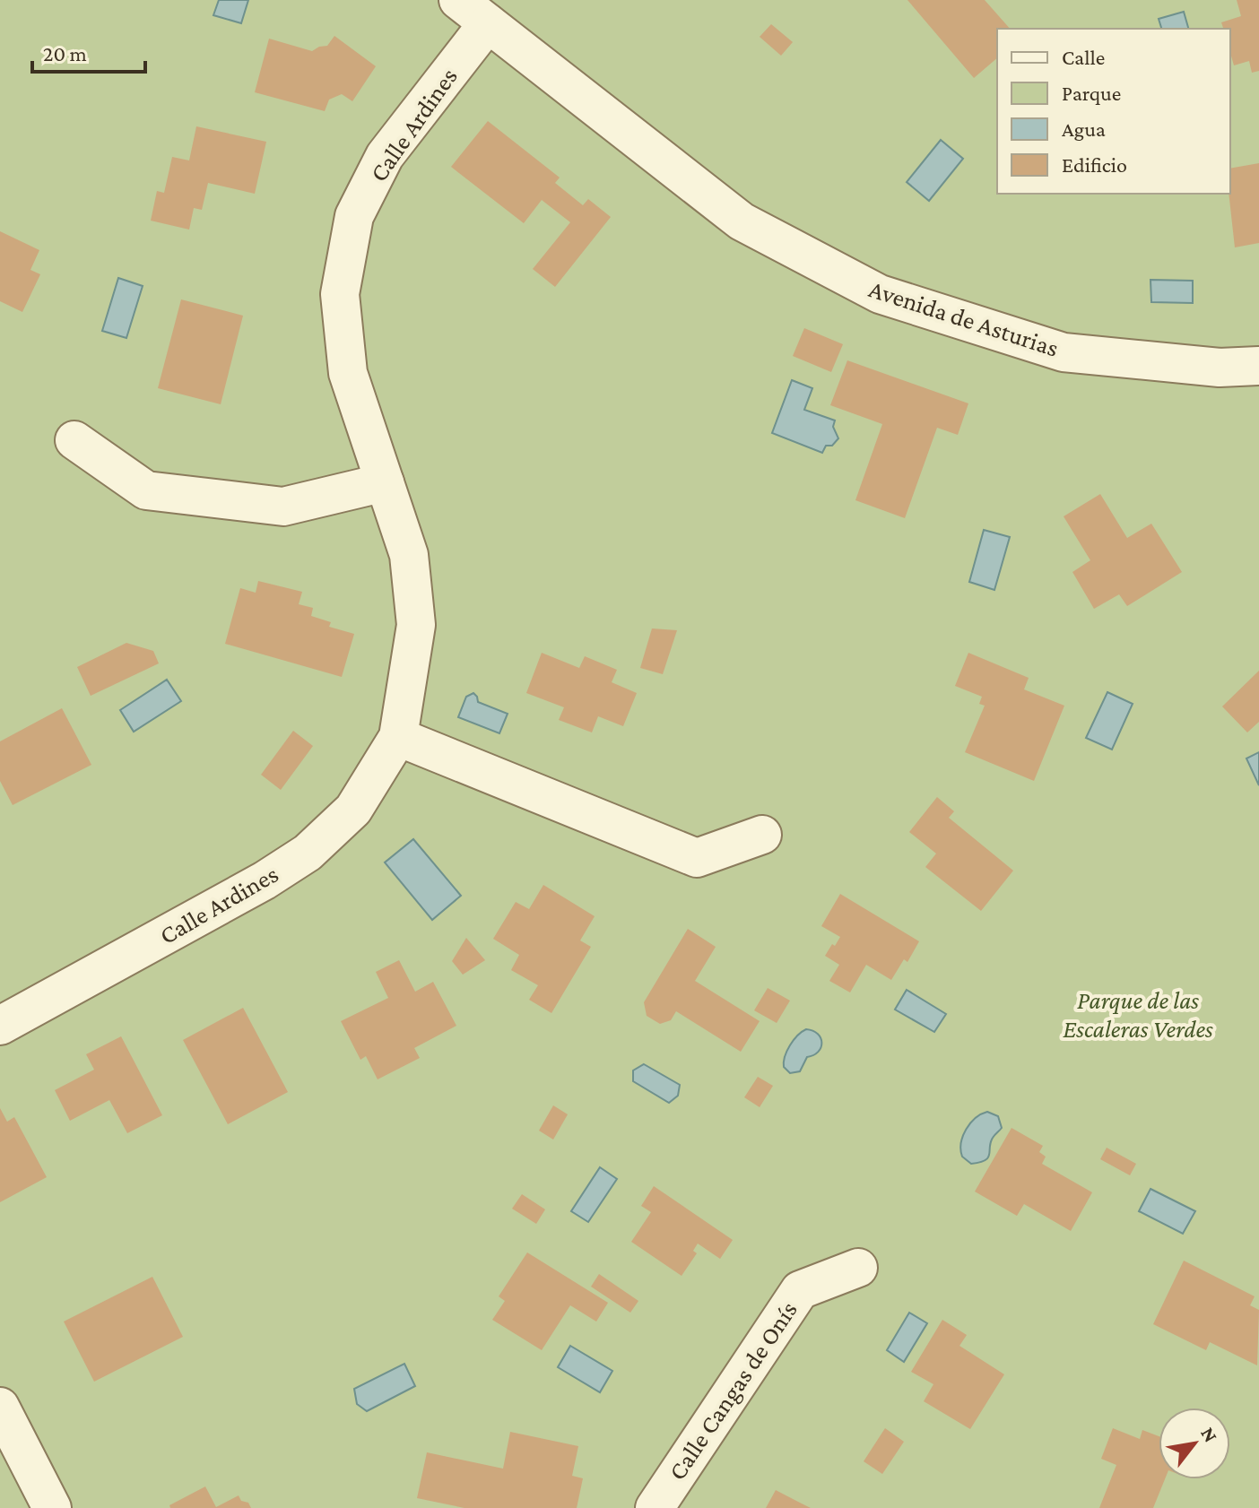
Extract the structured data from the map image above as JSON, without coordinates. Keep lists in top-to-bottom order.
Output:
{
  "streets": {
    "street": ["Calle Ardines", "Avenida de Asturias", "Calle Cangas de Onís"]
  },
  "crossings": [
    ["Calle Ardines", "Avenida de Asturias"]
  ],
  "parks": ["Parque de las Escaleras Verdes"],
  "legend": [
    "Calle",
    "Parque",
    "Agua",
    "Edificio"
  ],
  "scale_bar": "20 m",
  "north": "top right"
}
